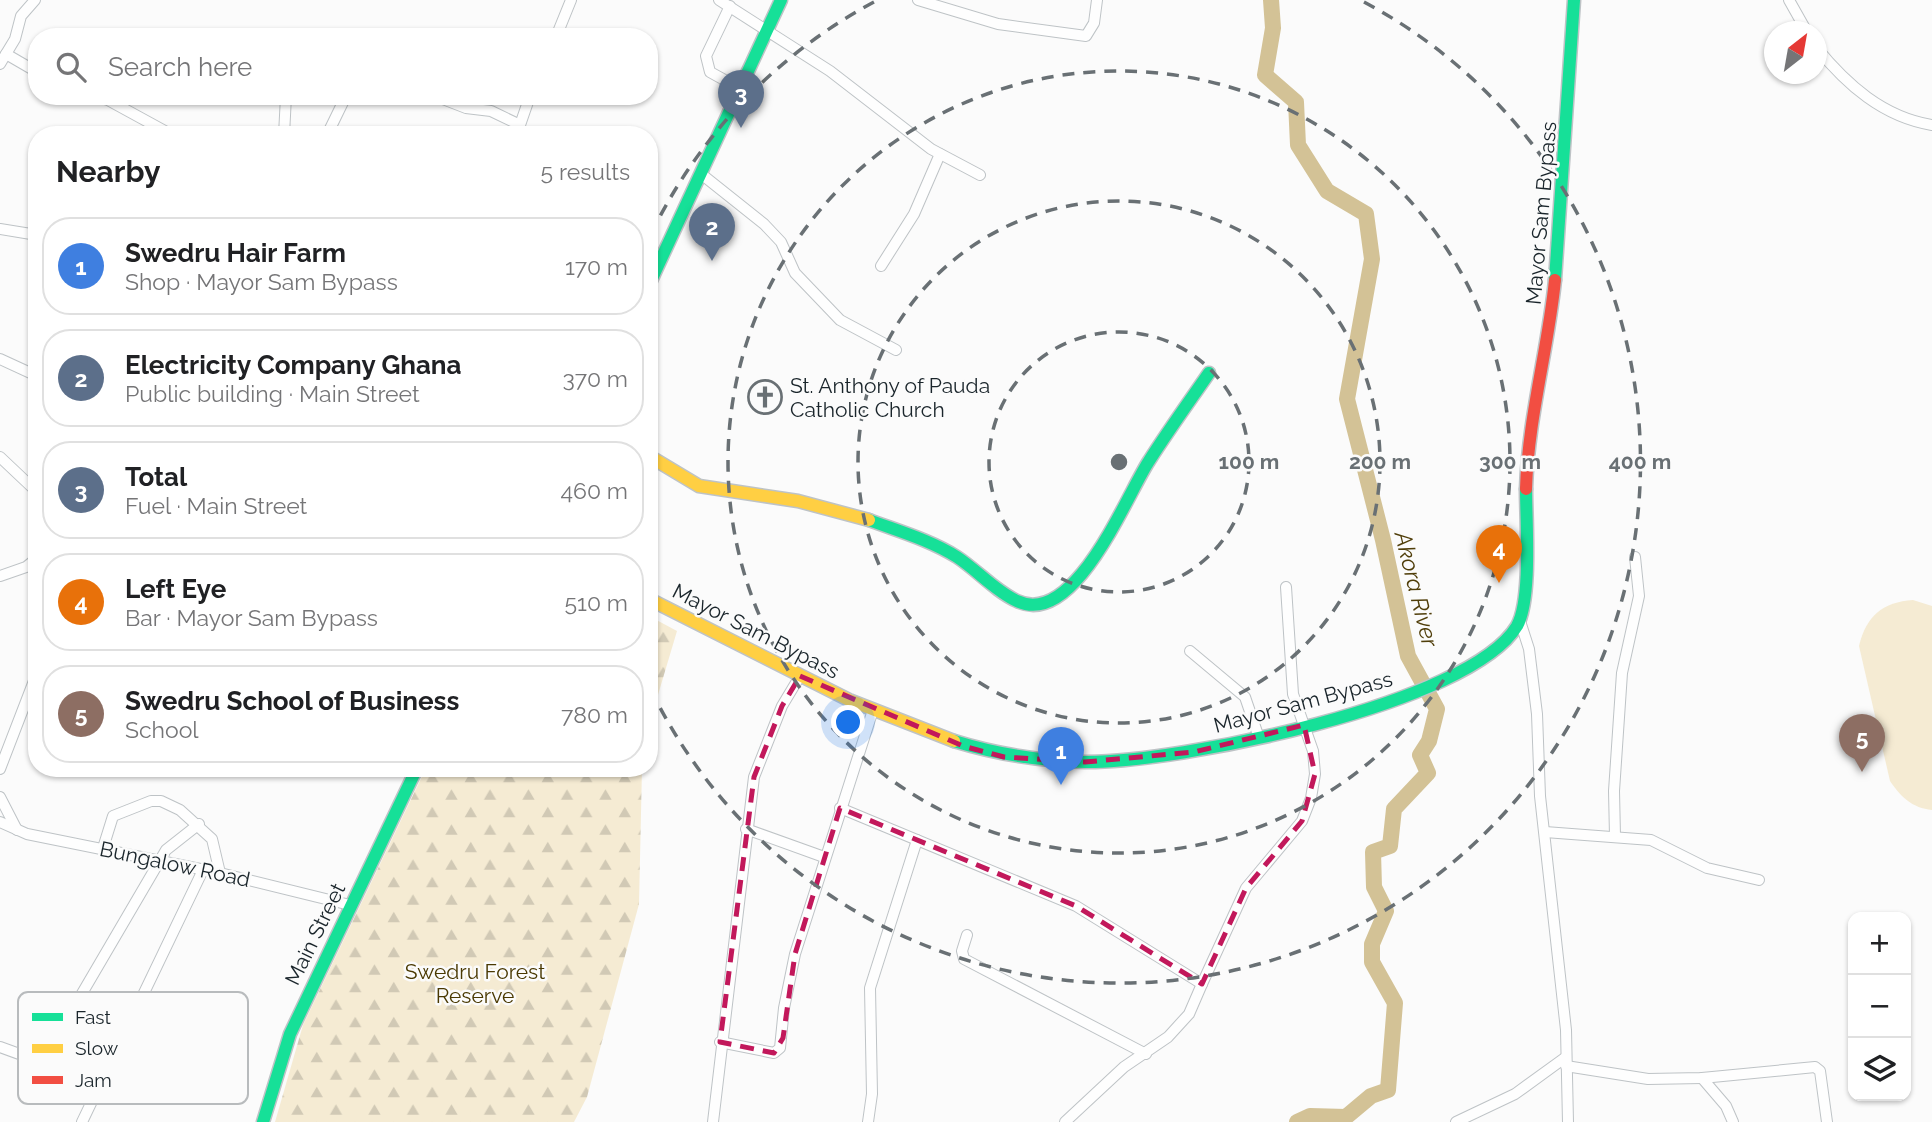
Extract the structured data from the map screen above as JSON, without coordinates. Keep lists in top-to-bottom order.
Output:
{
  "streets": {
    "street": ["Mayor Sam Bypass", "Bungalow Road", "Main Street"]
  },
  "crossings": [
    ["Bungalow Road", "Main Street"]
  ],
  "water": ["Akora River"],
  "parks": ["Swedru Forest Reserve"],
  "places": {
    "church": ["St. Anthony of Pauda Catholic Church"]
  },
  "legend": ["Fast", "Slow", "Jam"],
  "north": "top right",
  "page": {
    "search": "Search here",
    "pins": [
      "3",
      "2",
      "4",
      "5",
      "1"
    ],
    "heading": ["Nearby", "5 results"],
    "list": [
      {
        "mark": "1",
        "name": "Swedru Hair Farm",
        "note": "Shop · Mayor Sam Bypass",
        "value": "170 m"
      },
      {
        "mark": "2",
        "name": "Electricity Company Ghana",
        "note": "Public building · Main Street",
        "value": "370 m"
      },
      {
        "mark": "3",
        "name": "Total",
        "note": "Fuel · Main Street",
        "value": "460 m"
      },
      {
        "mark": "4",
        "name": "Left Eye",
        "note": "Bar · Mayor Sam Bypass",
        "value": "510 m"
      },
      {
        "mark": "5",
        "name": "Swedru School of Business",
        "note": "School",
        "value": "780 m"
      }
    ],
    "map_buttons": ["+", "−"]
  },
  "rings": [
    "100 m",
    "200 m",
    "300 m",
    "400 m"
  ]
}
